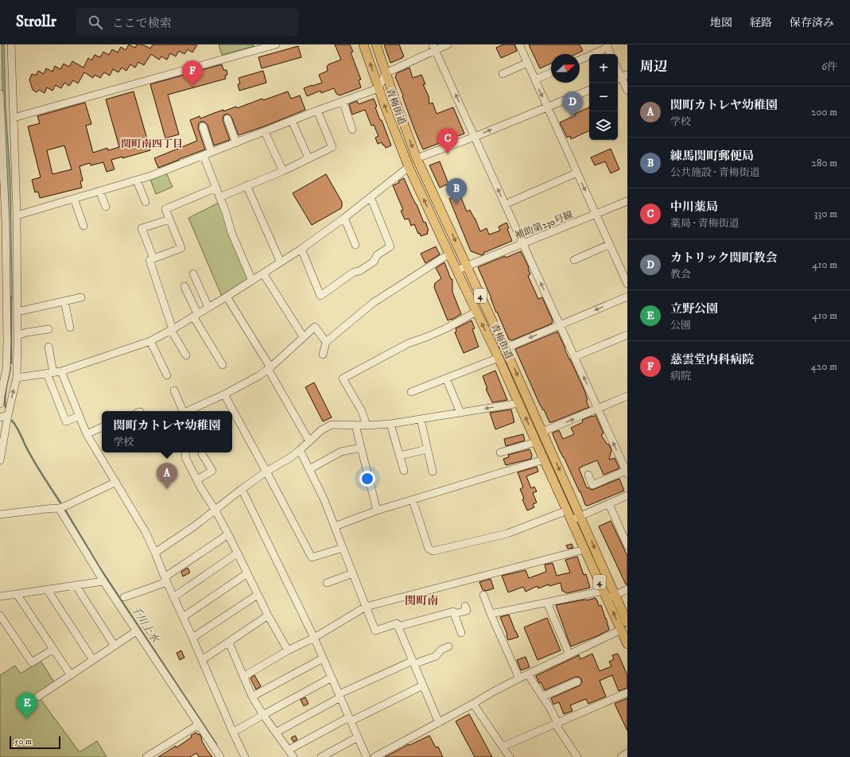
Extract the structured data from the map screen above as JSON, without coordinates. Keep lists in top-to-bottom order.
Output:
{
  "streets": {
    "main road": ["青梅街道", "4"],
    "street": ["補助第230号線"]
  },
  "crossings": [
    ["青梅街道", "補助第230号線"]
  ],
  "districts": ["関町南四丁目", "関町南"],
  "water": ["千川上水"],
  "scale_bar": "50 m",
  "north": "right",
  "page": {
    "header": "Strollr",
    "search": "ここで検索",
    "nav": ["地図", "経路", "保存済み"],
    "heading": ["周辺", "6件"],
    "map_buttons": ["+", "−"],
    "pins": [
      "F",
      "D",
      "C",
      "B",
      "A",
      "E"
    ],
    "list": [
      {
        "mark": "A",
        "name": "関町カトレヤ幼稚園",
        "note": "学校",
        "value": "200 m"
      },
      {
        "mark": "B",
        "name": "練馬関町郵便局",
        "note": "公共施設 · 青梅街道",
        "value": "280 m"
      },
      {
        "mark": "C",
        "name": "中川薬局",
        "note": "薬局 · 青梅街道",
        "value": "330 m"
      },
      {
        "mark": "D",
        "name": "カトリック関町教会",
        "note": "教会",
        "value": "410 m"
      },
      {
        "mark": "E",
        "name": "立野公園",
        "note": "公園",
        "value": "410 m"
      },
      {
        "mark": "F",
        "name": "慈雲堂内科病院",
        "note": "病院",
        "value": "420 m"
      }
    ],
    "popup": ["関町カトレヤ幼稚園", "学校"],
    "scale": "50 m"
  }
}
